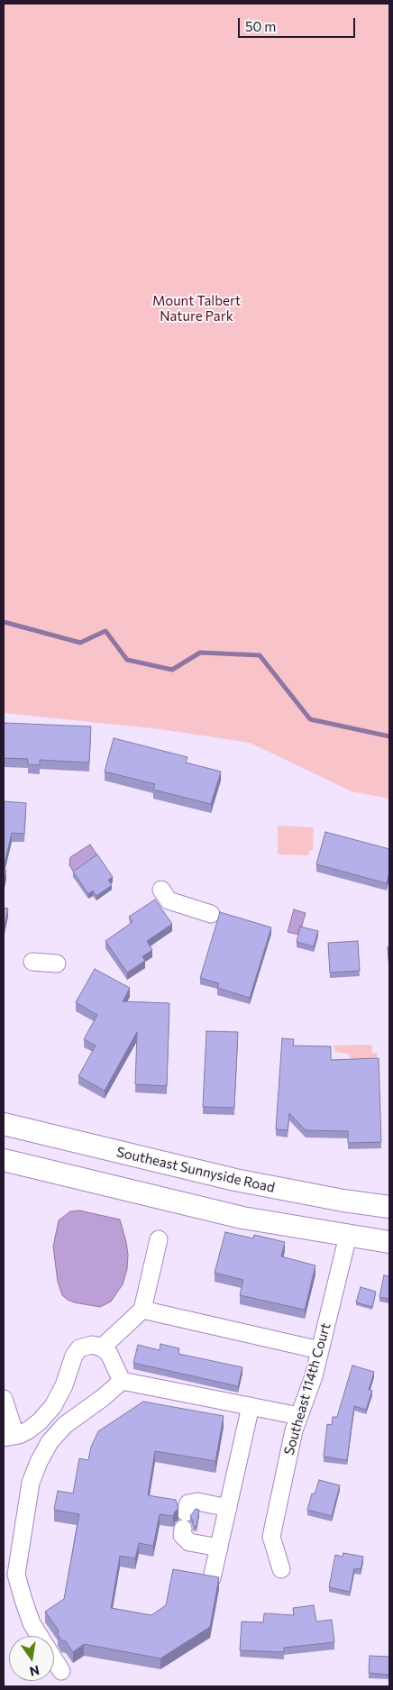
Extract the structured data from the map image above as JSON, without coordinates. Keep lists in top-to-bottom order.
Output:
{
  "streets": {
    "main road": ["Southeast Sunnyside Road"],
    "street": ["Southeast 114th Court"]
  },
  "parks": ["Mount Talbert Nature Park"],
  "scale_bar": "50 m",
  "north": "bottom"
}
